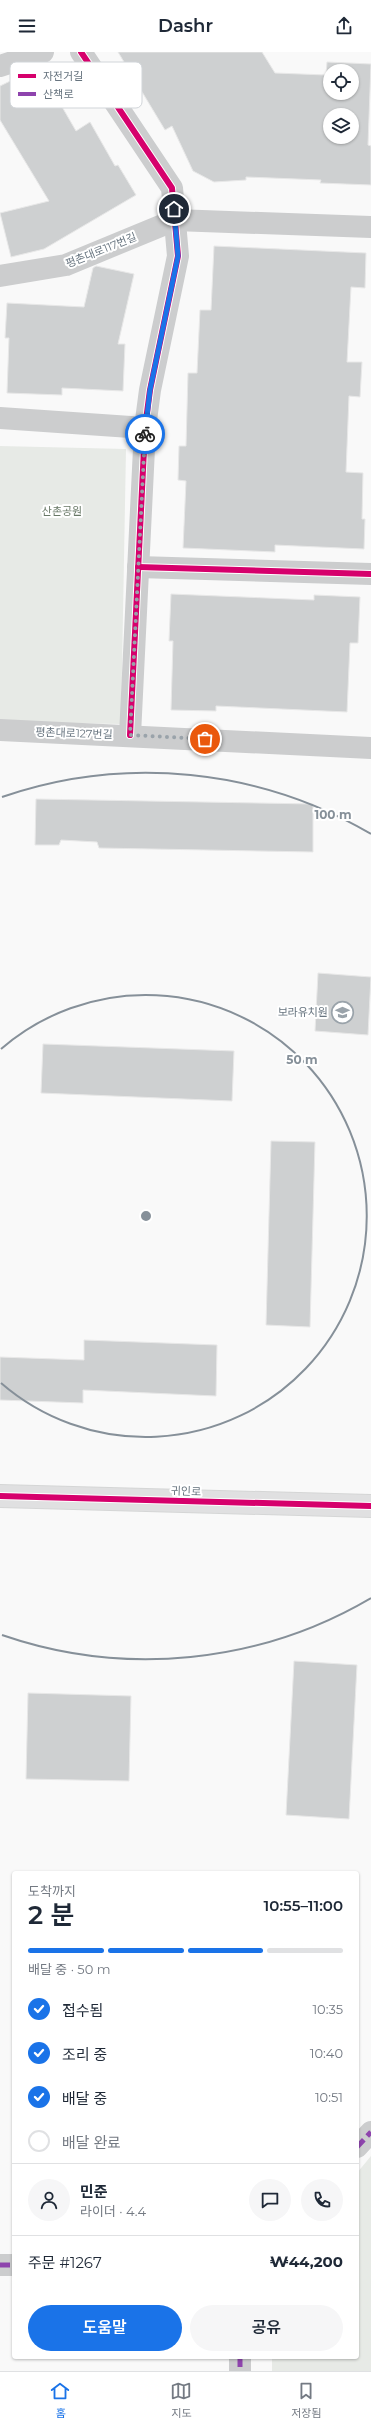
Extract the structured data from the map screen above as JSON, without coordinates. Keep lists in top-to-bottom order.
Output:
{
  "streets": {
    "street": ["평촌대로117번길", "평촌대로127번길", "귀인로"]
  },
  "parks": ["산촌공원"],
  "places": {
    "school or university": ["보라유치원"]
  },
  "legend": ["자전거길", "산책로"],
  "page": {
    "header": "Dashr",
    "heading": ["2 분", "도착까지", "10:55–11:00"],
    "panel": [
      "민준",
      "라이더 · 4.4",
      "주문 #1267",
      "₩44,200"
    ],
    "bar": "배달 중 · 50 m",
    "list": [
      ["접수됨", "10:35"],
      ["조리 중", "10:40"],
      ["배달 중", "10:51"],
      "배달 완료"
    ],
    "buttons": ["도움말", "공유"],
    "tabs": ["홈", "지도", "저장됨"]
  },
  "rings": ["100 m", "50 m"]
}
